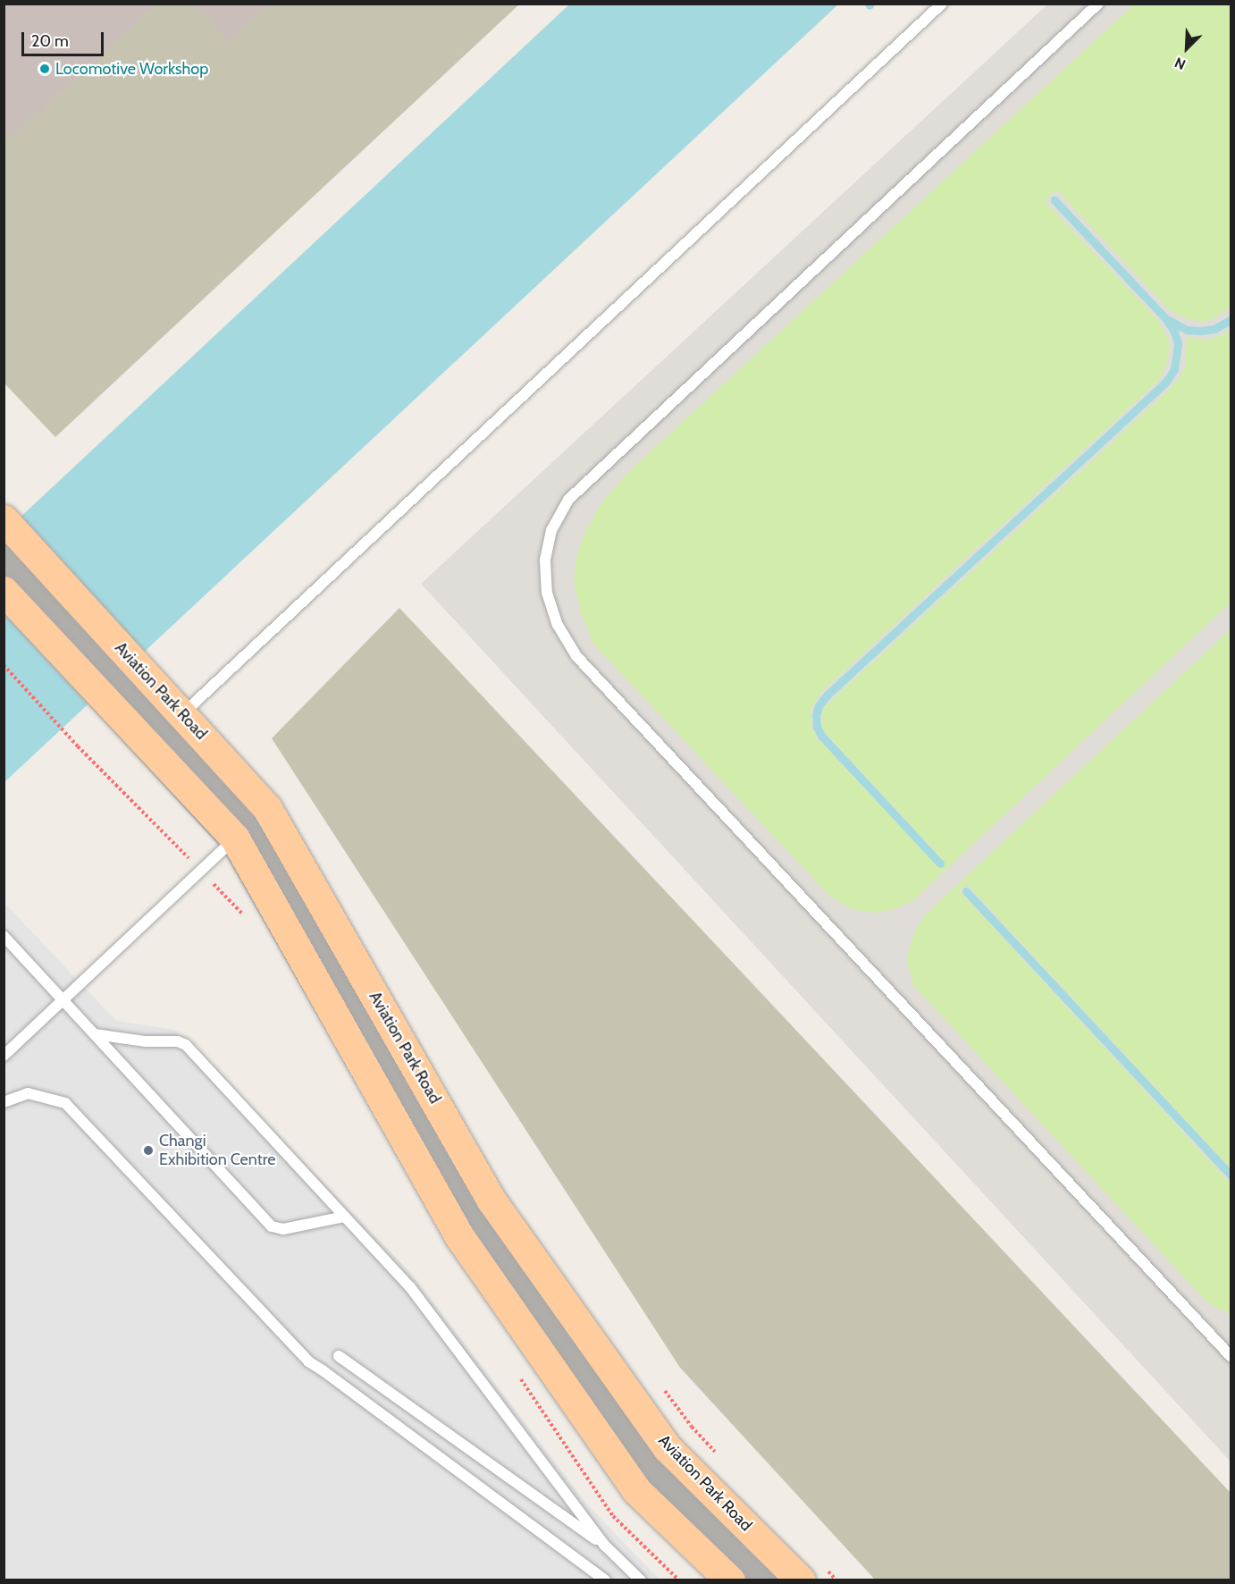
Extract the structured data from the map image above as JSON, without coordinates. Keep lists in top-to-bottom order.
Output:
{
  "streets": {
    "main road": ["Aviation Park Road"]
  },
  "places": ["Locomotive Workshop", "Changi Exhibition Centre"],
  "scale_bar": "20 m",
  "north": "bottom left"
}
